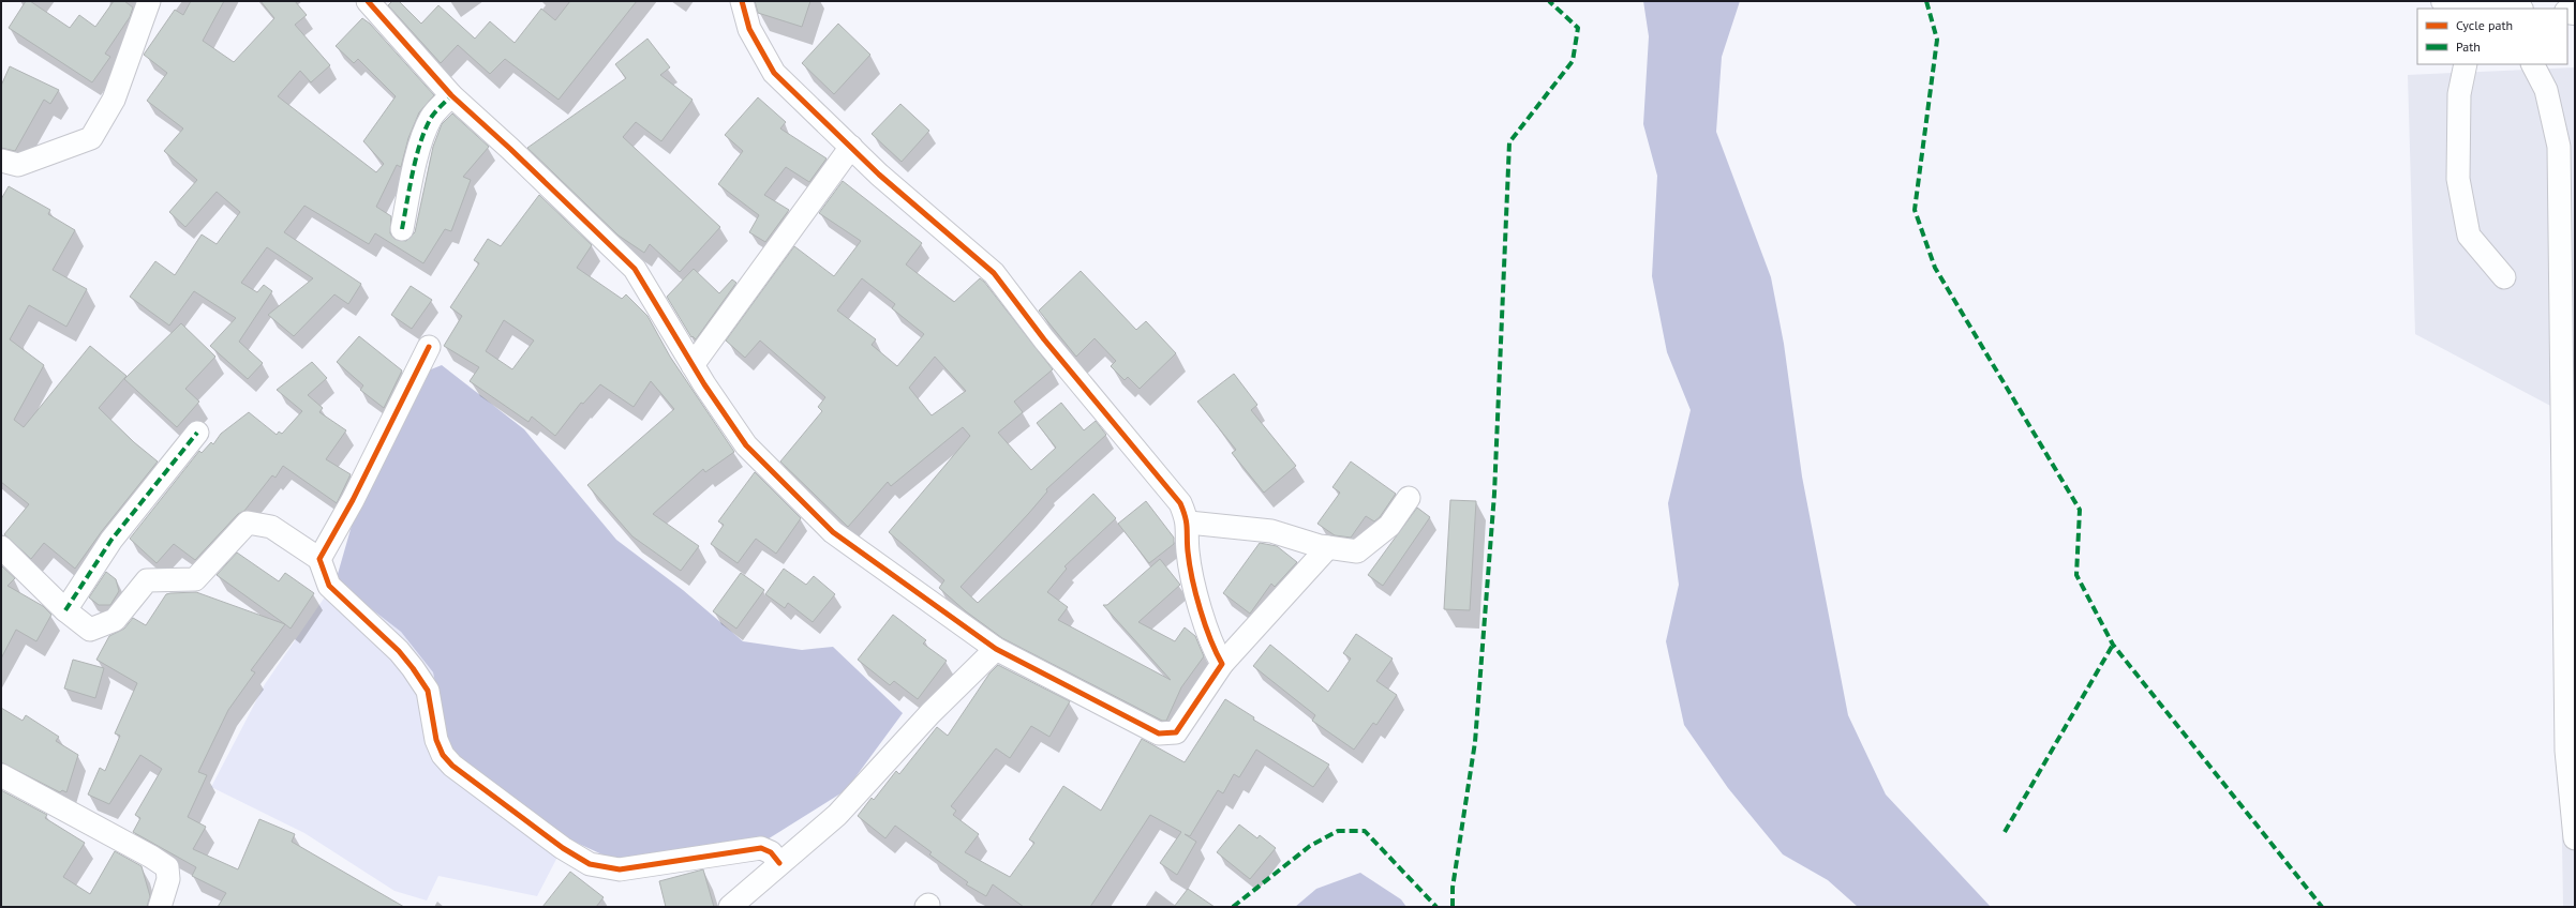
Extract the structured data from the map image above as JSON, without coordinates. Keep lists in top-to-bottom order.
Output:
{
  "legend": ["Cycle path", "Path"]
}
